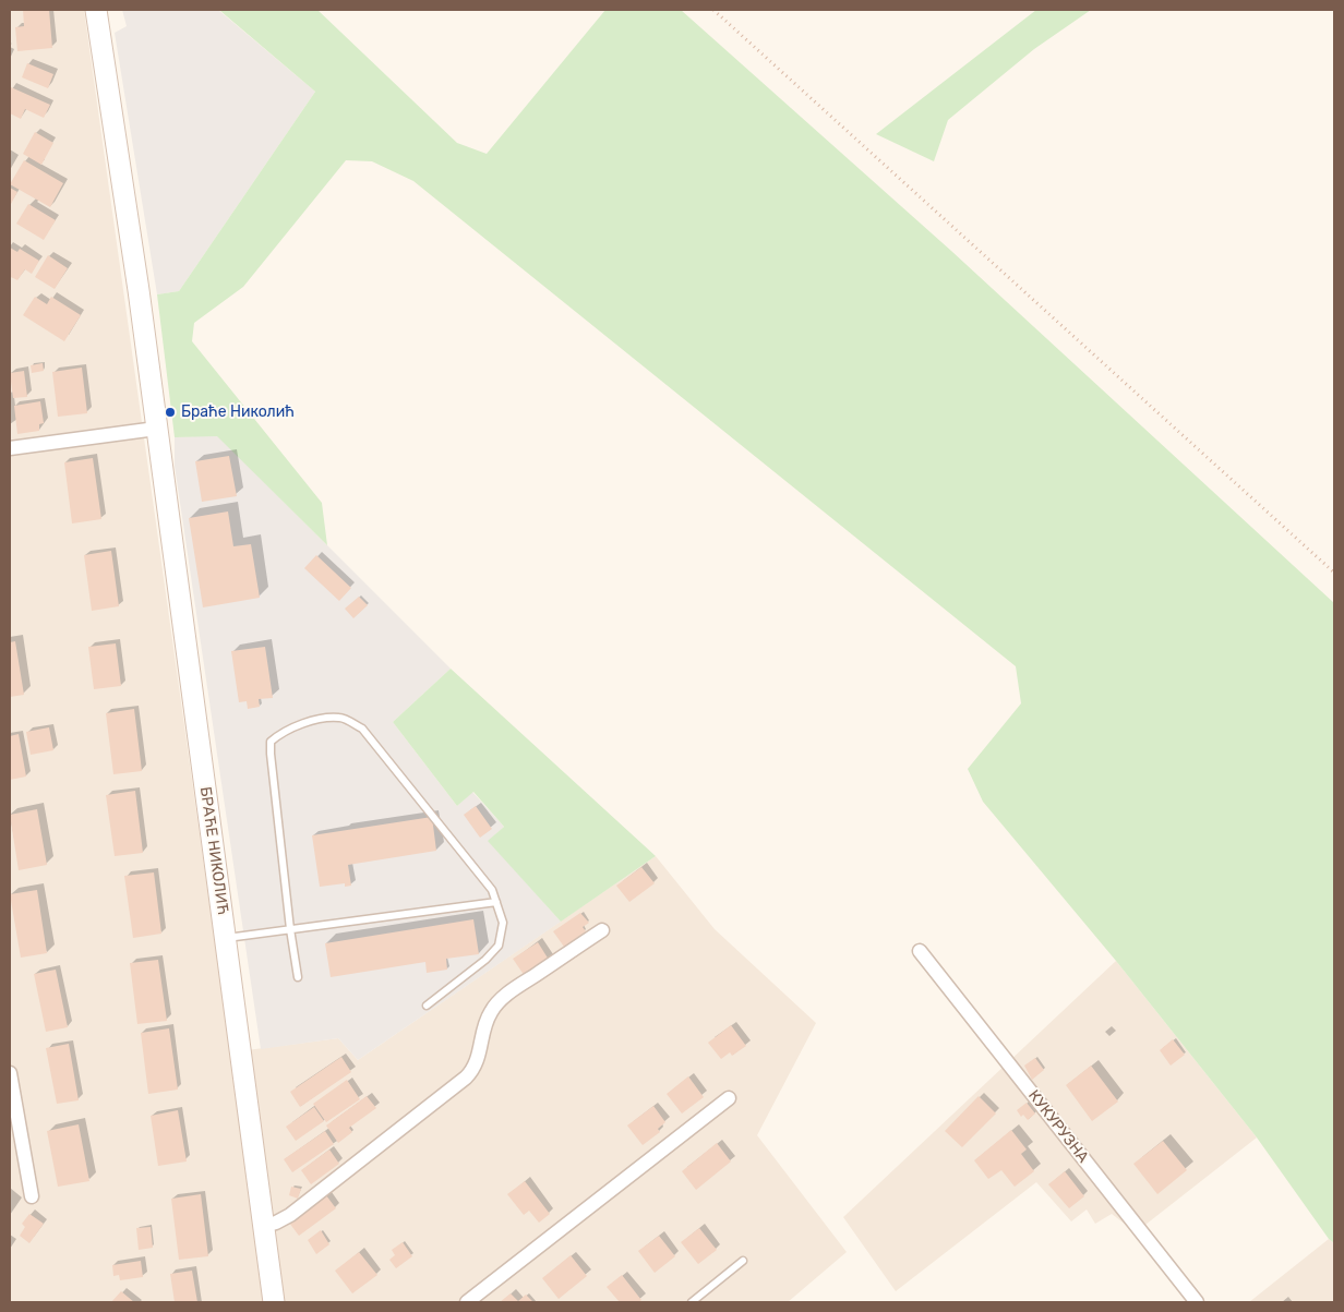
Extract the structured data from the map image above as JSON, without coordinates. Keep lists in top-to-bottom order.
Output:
{
  "streets": {
    "main road": ["БРАЋЕ НИКОЛИЋ"],
    "street": ["КУКУРУЗНА"]
  },
  "places": ["Браће Николић"]
}
